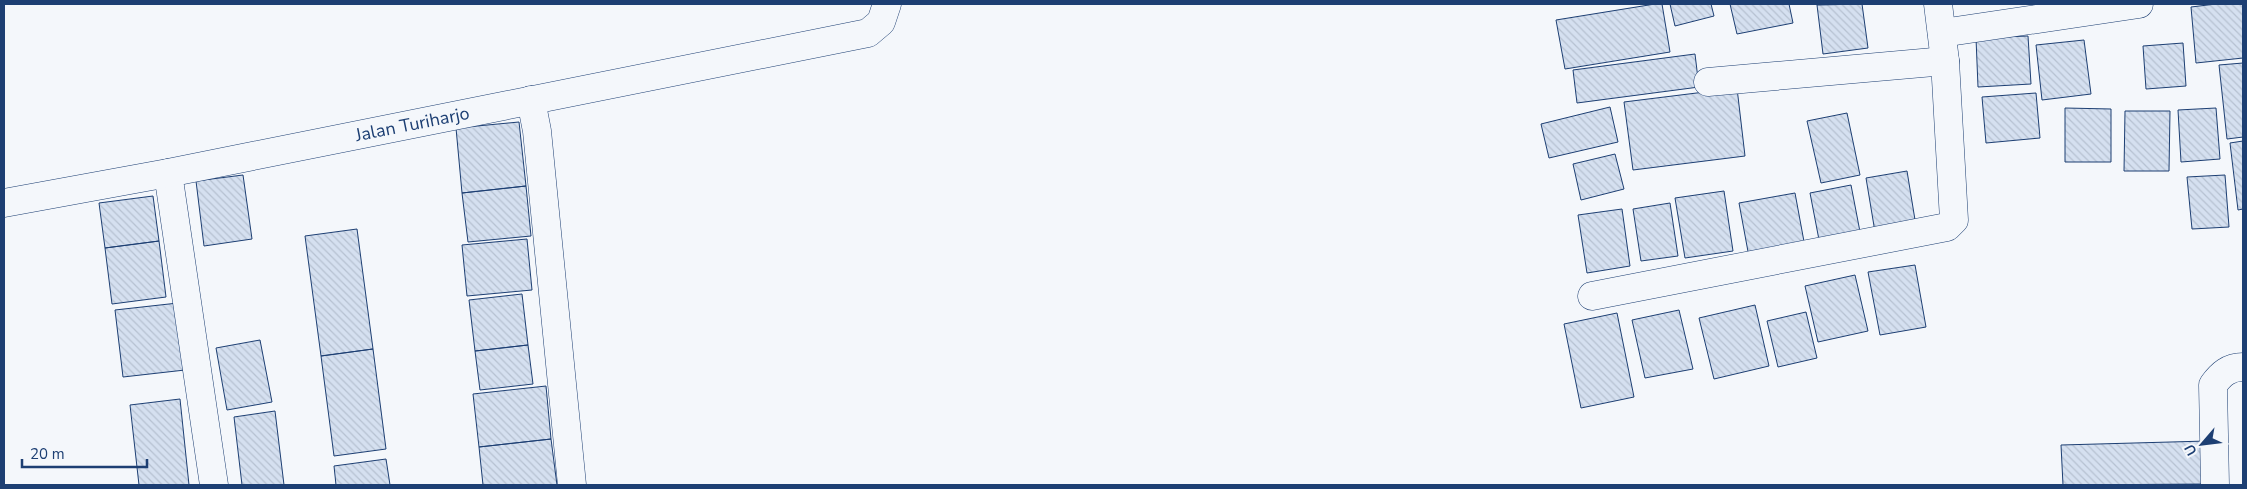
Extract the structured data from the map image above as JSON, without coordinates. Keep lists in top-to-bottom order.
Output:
{
  "streets": {
    "street": ["Jalan Turiharjo"]
  },
  "scale_bar": "20 m",
  "north": "bottom left"
}
